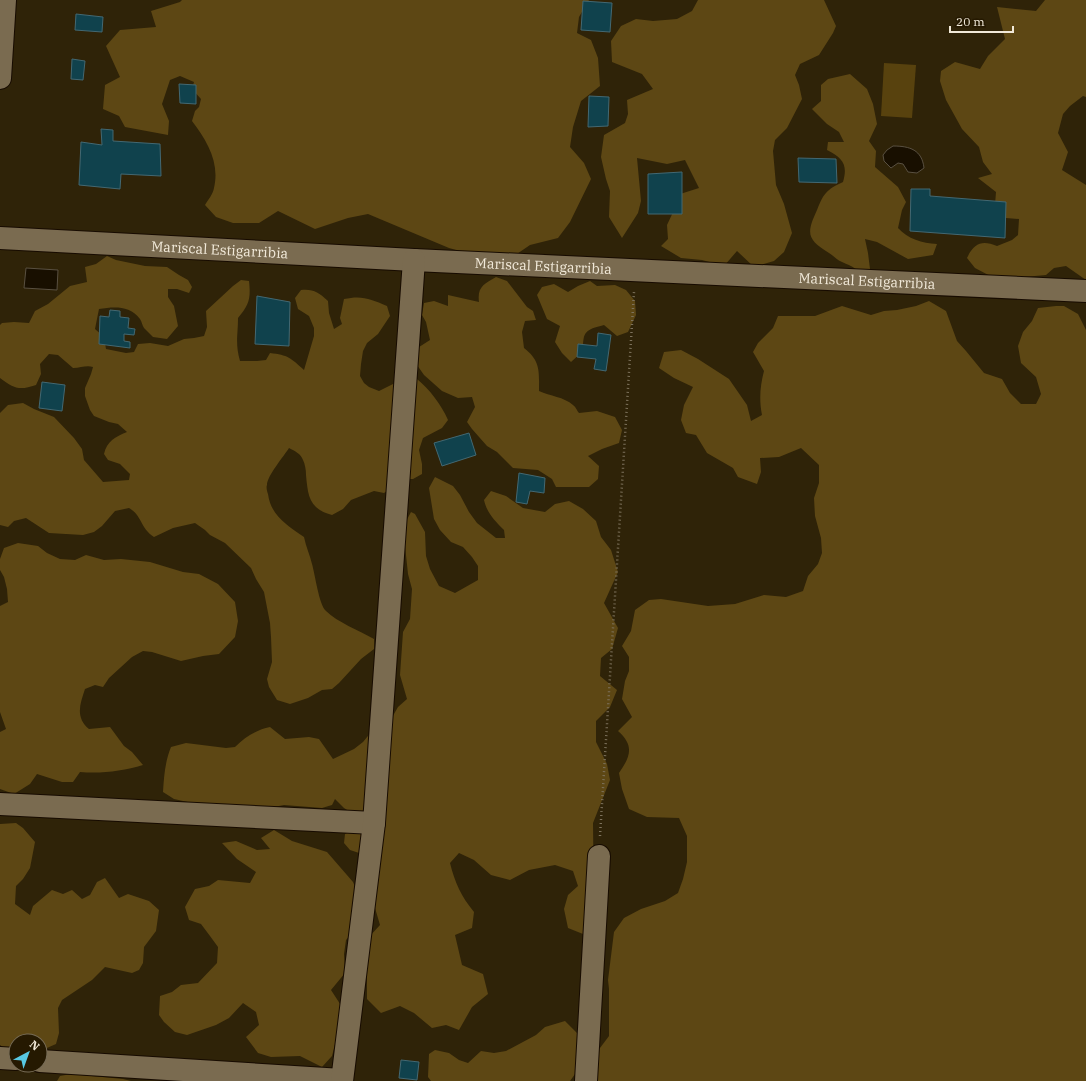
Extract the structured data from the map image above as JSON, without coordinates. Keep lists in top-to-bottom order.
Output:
{
  "streets": {
    "street": ["Mariscal Estigarribia"]
  },
  "scale_bar": "20 m",
  "north": "top right"
}
